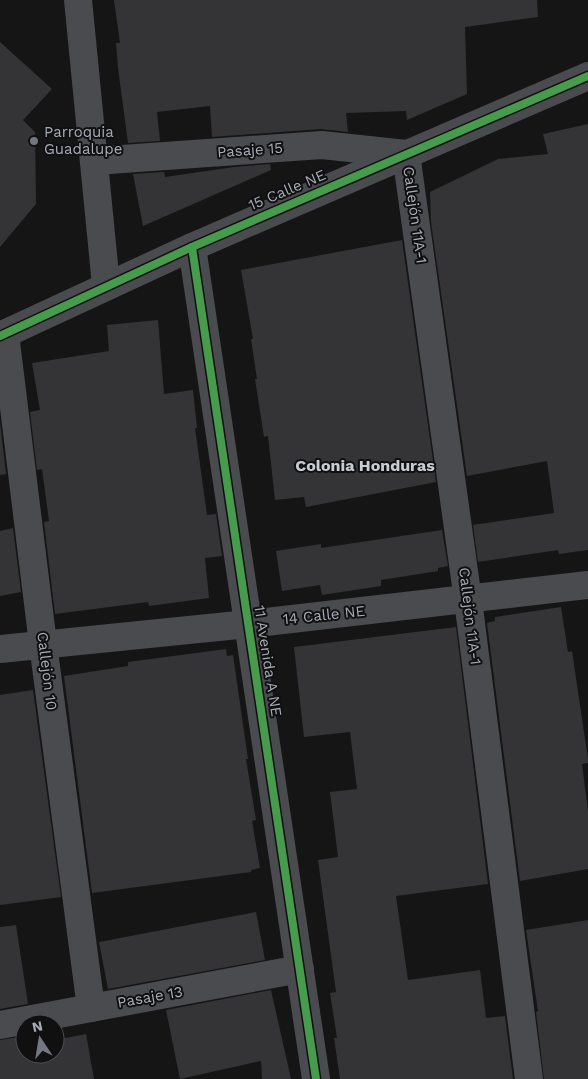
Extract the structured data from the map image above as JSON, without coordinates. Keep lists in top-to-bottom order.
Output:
{
  "streets": {
    "street": [
      "Pasaje 15",
      "15 Calle NE",
      "Callejón 11A-1",
      "14 Calle NE",
      "11 Avenida A NE",
      "Callejón 10",
      "Pasaje 13"
    ]
  },
  "crossings": [
    ["Pasaje 15", "15 Calle NE"],
    ["Pasaje 15", "Callejón 11A-1"],
    ["15 Calle NE", "Callejón 11A-1"],
    ["15 Calle NE", "11 Avenida A NE"],
    ["15 Calle NE", "Callejón 10"],
    ["Callejón 11A-1", "14 Calle NE"],
    ["14 Calle NE", "11 Avenida A NE"],
    ["14 Calle NE", "Callejón 10"],
    ["11 Avenida A NE", "Pasaje 13"],
    ["Callejón 10", "Pasaje 13"]
  ],
  "districts": ["Colonia Honduras"],
  "places": ["Parroquia Guadalupe"],
  "north": "top"
}
